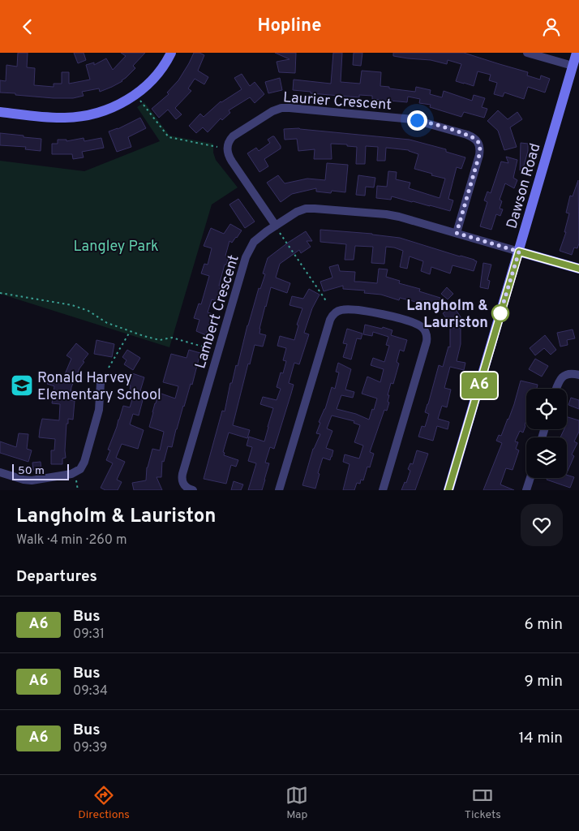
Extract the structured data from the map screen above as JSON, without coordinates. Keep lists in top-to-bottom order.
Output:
{
  "streets": {
    "main road": ["Dawson Road"],
    "street": ["Laurier Crescent", "Lambert Crescent"]
  },
  "crossings": [
    ["Laurier Crescent", "Lambert Crescent"],
    ["Dawson Road", "Lambert Crescent"]
  ],
  "parks": ["Langley Park"],
  "places": {
    "other": ["Langholm & Lauriston"],
    "school or university": ["Ronald Harvey Elementary School"]
  },
  "lines": ["bus line A6"],
  "scale_bar": "50 m",
  "page": {
    "header": "Hopline",
    "on_map": "A6",
    "scale": "50 m",
    "heading": [
      ["Langholm & Lauriston", "Walk · 4 min · 260 m"],
      "Departures"
    ],
    "list": [
      {
        "mark": "A6",
        "name": "Bus",
        "note": "09:31",
        "value": "6 min"
      },
      {
        "mark": "A6",
        "name": "Bus",
        "note": "09:34",
        "value": "9 min"
      },
      {
        "mark": "A6",
        "name": "Bus",
        "note": "09:39",
        "value": "14 min"
      }
    ],
    "tabs": ["Directions", "Map", "Tickets"]
  }
}
